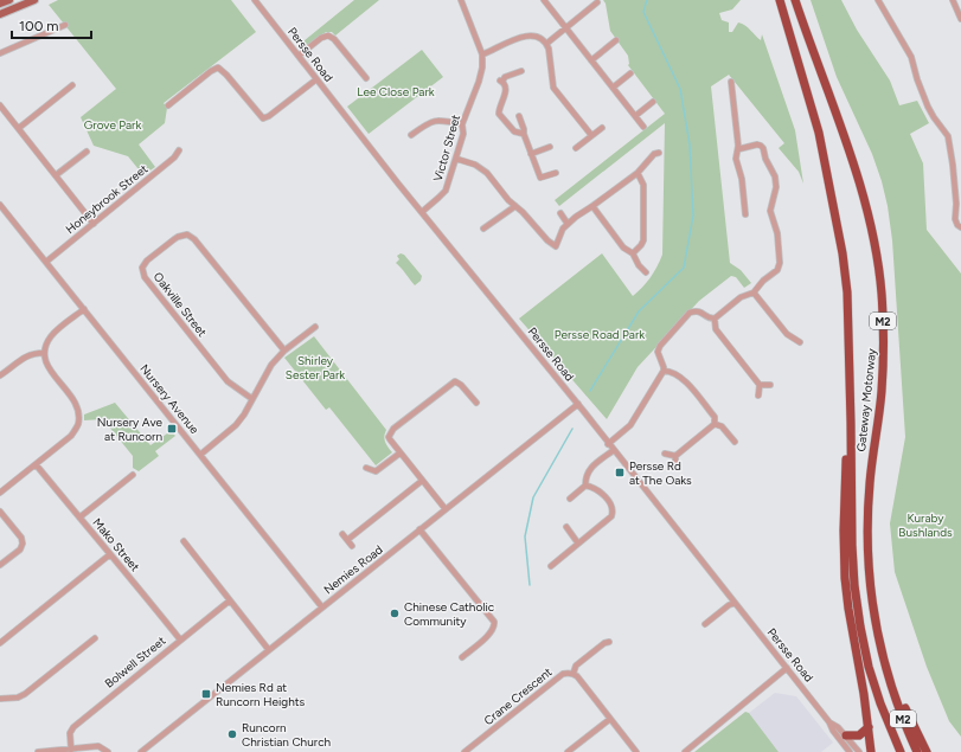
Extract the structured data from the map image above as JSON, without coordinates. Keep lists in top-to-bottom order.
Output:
{
  "streets": {
    "highway": ["M2", "Gateway Motorway"],
    "street": [
      "Persse Road",
      "Victor Street",
      "Honeybrook Street",
      "Oakville Street",
      "Nursery Avenue",
      "Mako Street",
      "Nemies Road",
      "Bolwell Street",
      "Crane Crescent"
    ]
  },
  "crossings": [
    ["Persse Road", "Victor Street"],
    ["Persse Road", "Nemies Road"],
    ["Honeybrook Street", "Nursery Avenue"],
    ["Nursery Avenue", "Nemies Road"],
    ["Mako Street", "Bolwell Street"]
  ],
  "parks": [
    "Lee Close Park",
    "Grove Park",
    "Persse Road Park",
    "Shirley Sester Park",
    "Kuraby Bushlands"
  ],
  "places": {
    "transit": ["Nursery Ave at Runcorn", "Persse Rd at The Oaks", "Nemies Rd at Runcorn Heights"],
    "other": ["Chinese Catholic Community", "Runcorn Christian Church"]
  },
  "scale_bar": "100 m"
}
